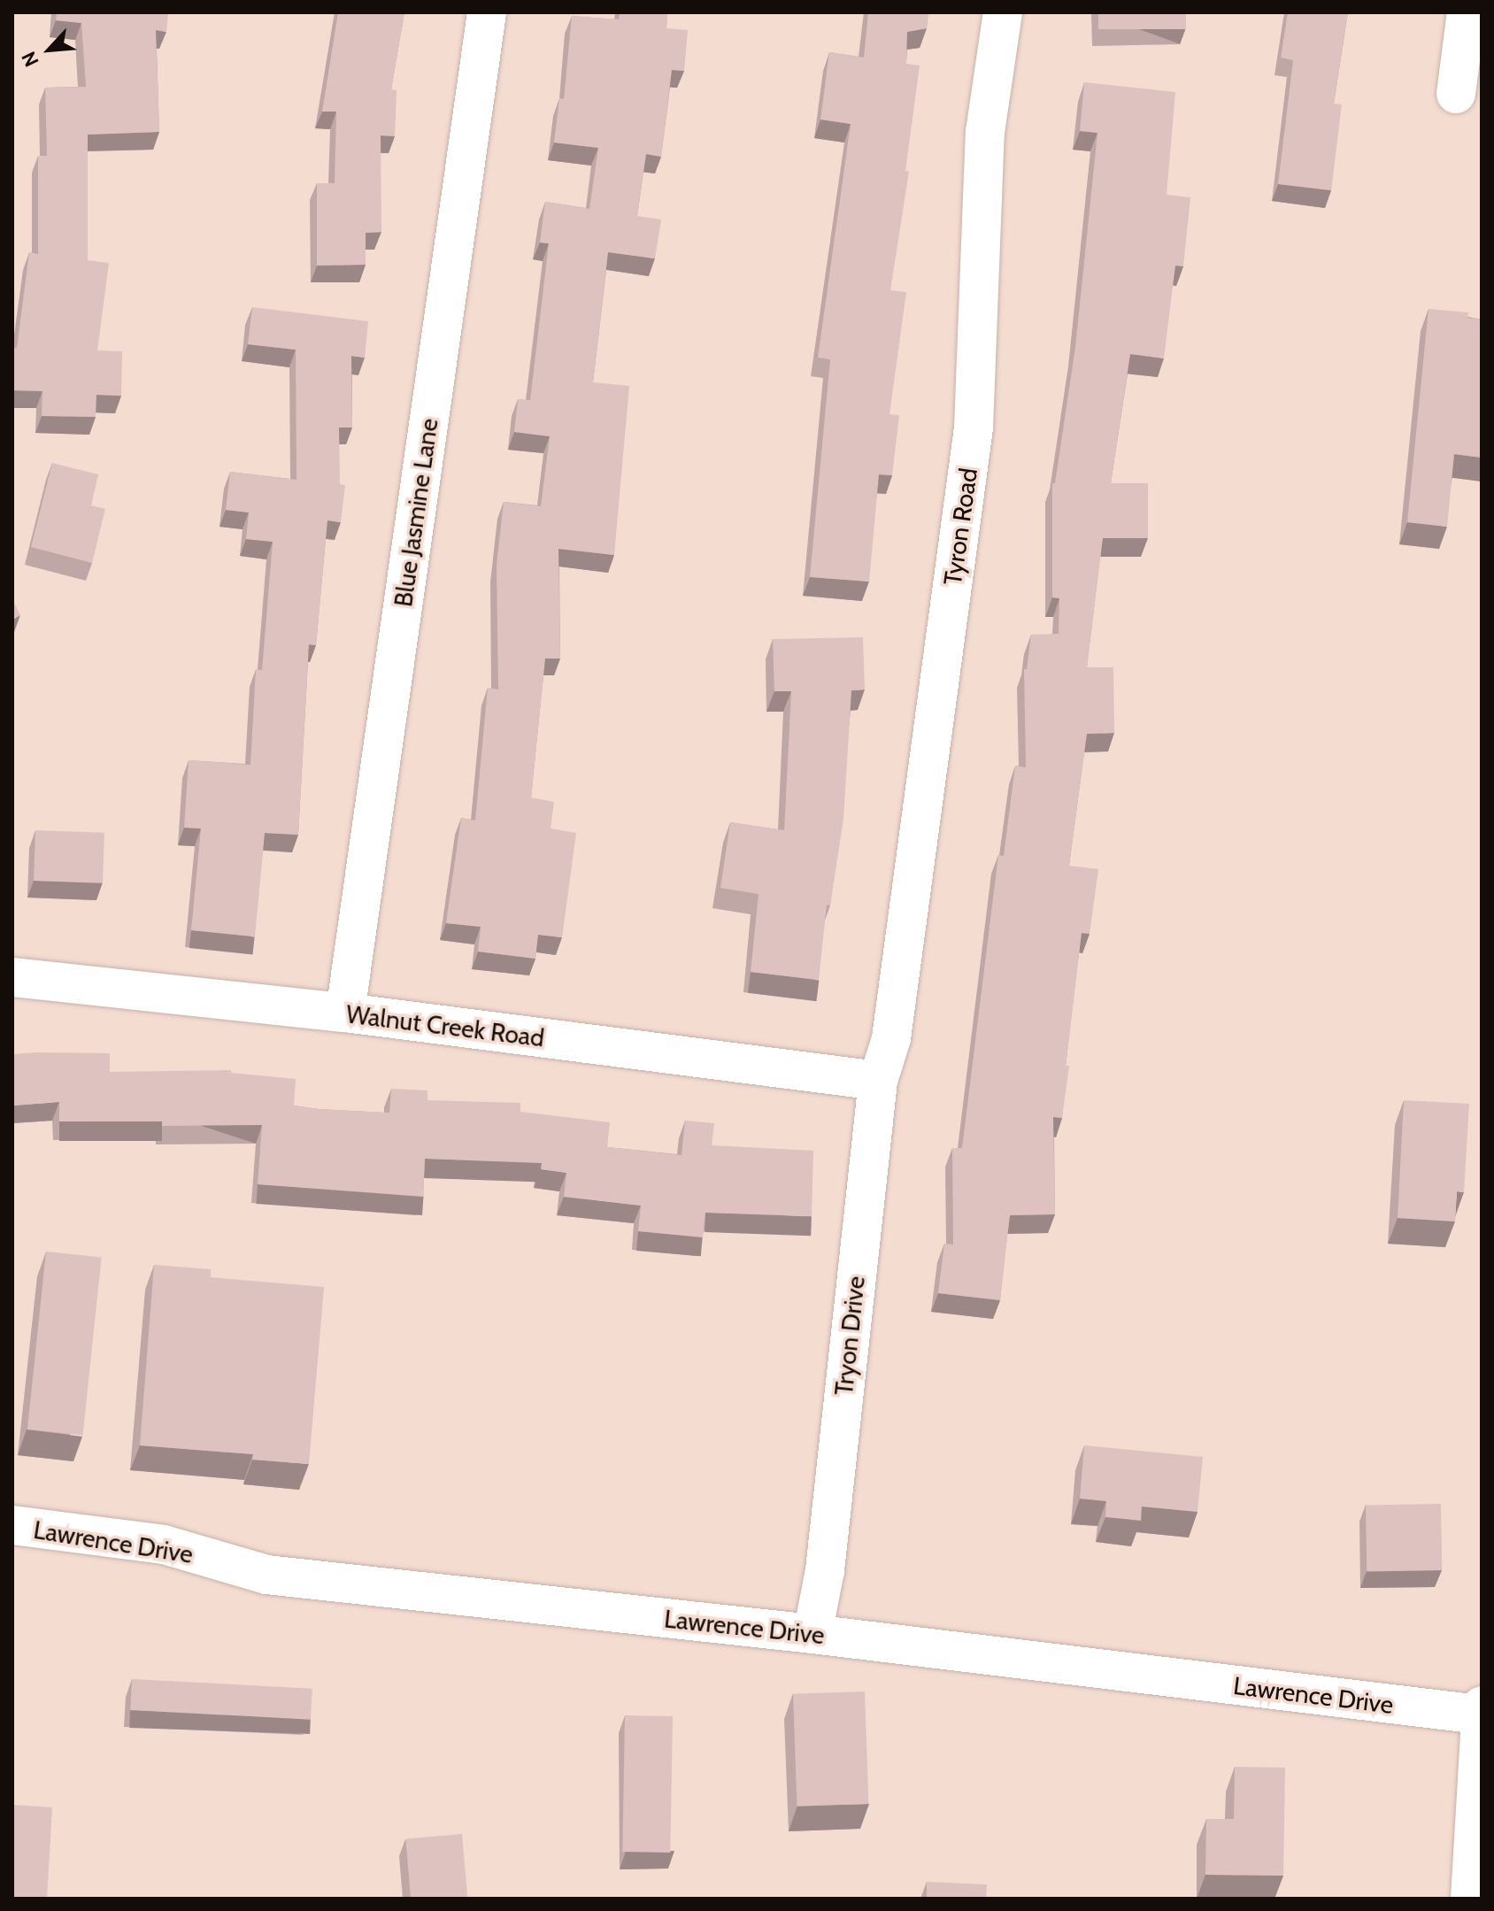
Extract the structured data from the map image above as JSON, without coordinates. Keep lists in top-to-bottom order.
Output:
{
  "streets": {
    "street": [
      "Blue Jasmine Lane",
      "Tyron Road",
      "Walnut Creek Road",
      "Tryon Drive",
      "Lawrence Drive"
    ]
  },
  "crossings": [
    ["Blue Jasmine Lane", "Walnut Creek Road"],
    ["Tyron Road", "Tryon Drive"],
    ["Walnut Creek Road", "Tryon Drive"],
    ["Tryon Drive", "Lawrence Drive"]
  ],
  "north": "bottom left"
}
